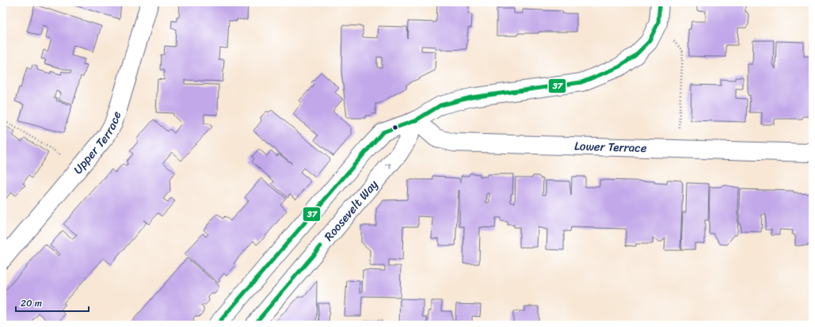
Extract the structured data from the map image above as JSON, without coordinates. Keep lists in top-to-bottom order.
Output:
{
  "streets": {
    "street": ["Upper Terrace", "Lower Terrace", "Roosevelt Way"]
  },
  "crossings": [
    ["Lower Terrace", "Roosevelt Way"]
  ],
  "lines": ["transit line 37"],
  "scale_bar": "20 m"
}
